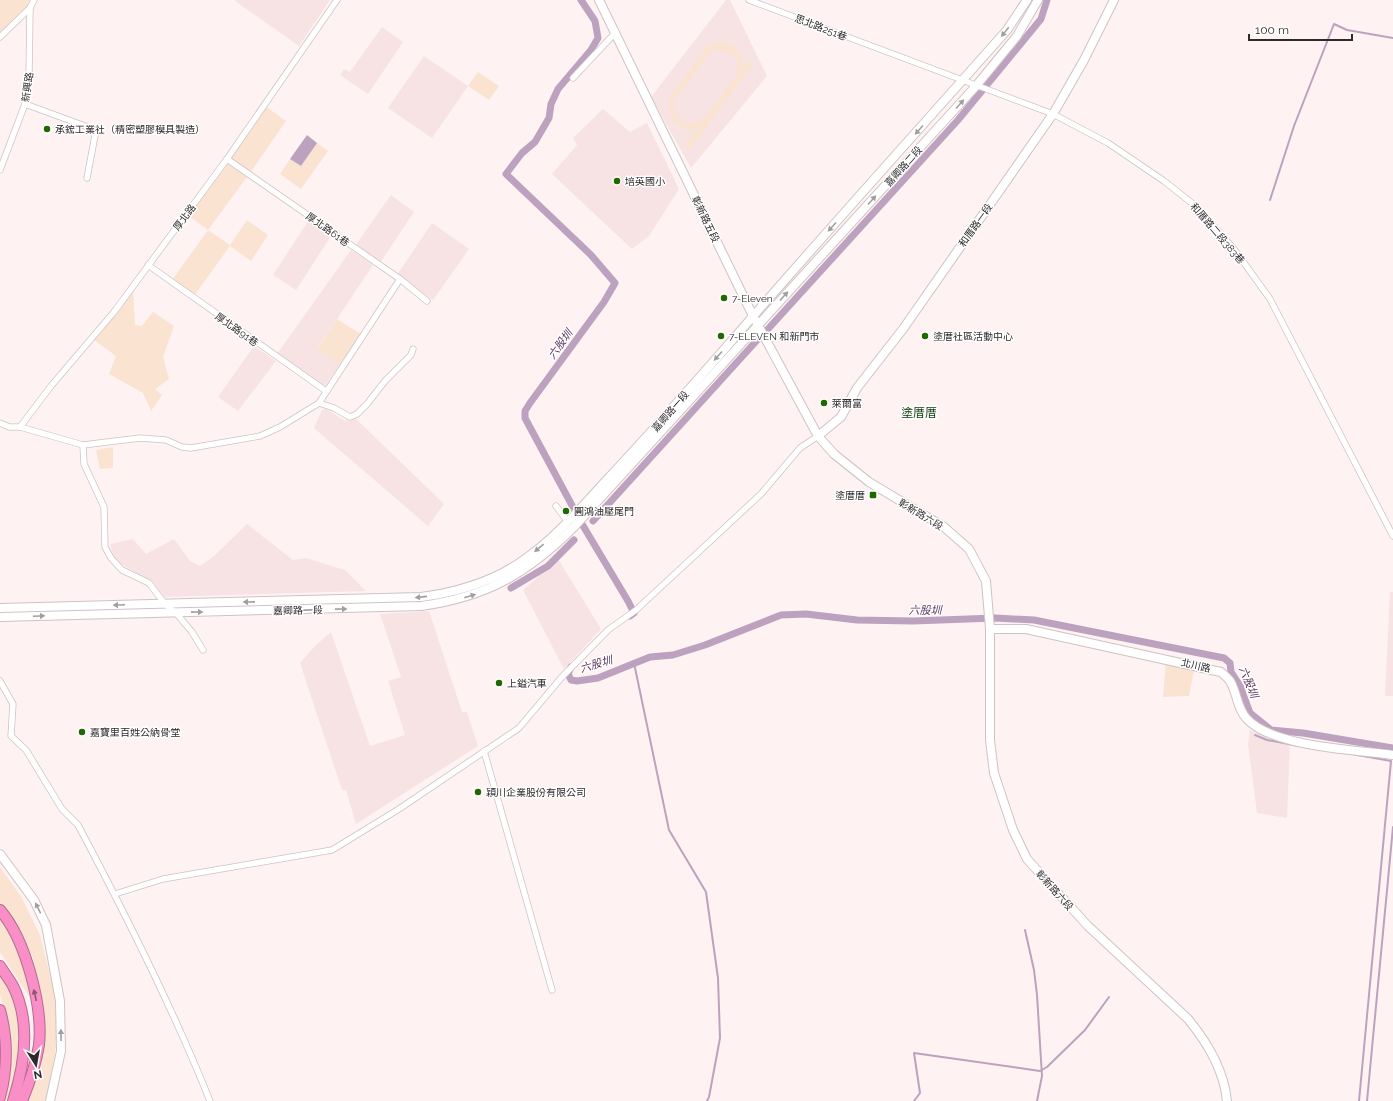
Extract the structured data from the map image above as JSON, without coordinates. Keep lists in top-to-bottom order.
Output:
{
  "streets": {
    "street": [
      "思北路251巷",
      "新興路",
      "嘉卿路二段",
      "厚北路",
      "彰新路五段",
      "和厝路一段",
      "厚北路61巷",
      "和厝路二段383巷",
      "厚北路91巷",
      "嘉卿路一段",
      "彰新路六段",
      "北川路"
    ]
  },
  "crossings": [
    ["思北路251巷", "和厝路二段383巷"],
    ["嘉卿路二段", "彰新路五段"],
    ["嘉卿路二段", "和厝路二段383巷"],
    ["嘉卿路二段", "嘉卿路一段"],
    ["厚北路", "厚北路61巷"],
    ["厚北路", "厚北路91巷"],
    ["彰新路五段", "和厝路一段"],
    ["彰新路五段", "嘉卿路一段"],
    ["彰新路五段", "彰新路六段"],
    ["和厝路一段", "和厝路二段383巷"],
    ["和厝路一段", "彰新路六段"],
    ["彰新路六段", "北川路"]
  ],
  "districts": ["塗厝厝"],
  "water": ["六股圳"],
  "places": {
    "other": [
      "承鋐工業社（精密塑膠模具製造）",
      "培英國小",
      "7-Eleven",
      "7-ELEVEN 和新門市",
      "塗厝社區活動中心",
      "萊爾富",
      "圓鴻油壓尾門",
      "上鎰汽車",
      "嘉寶里百姓公納骨堂",
      "穎川企業股份有限公司"
    ],
    "transit": ["塗厝厝"]
  },
  "scale_bar": "100 m",
  "north": "bottom"
}
